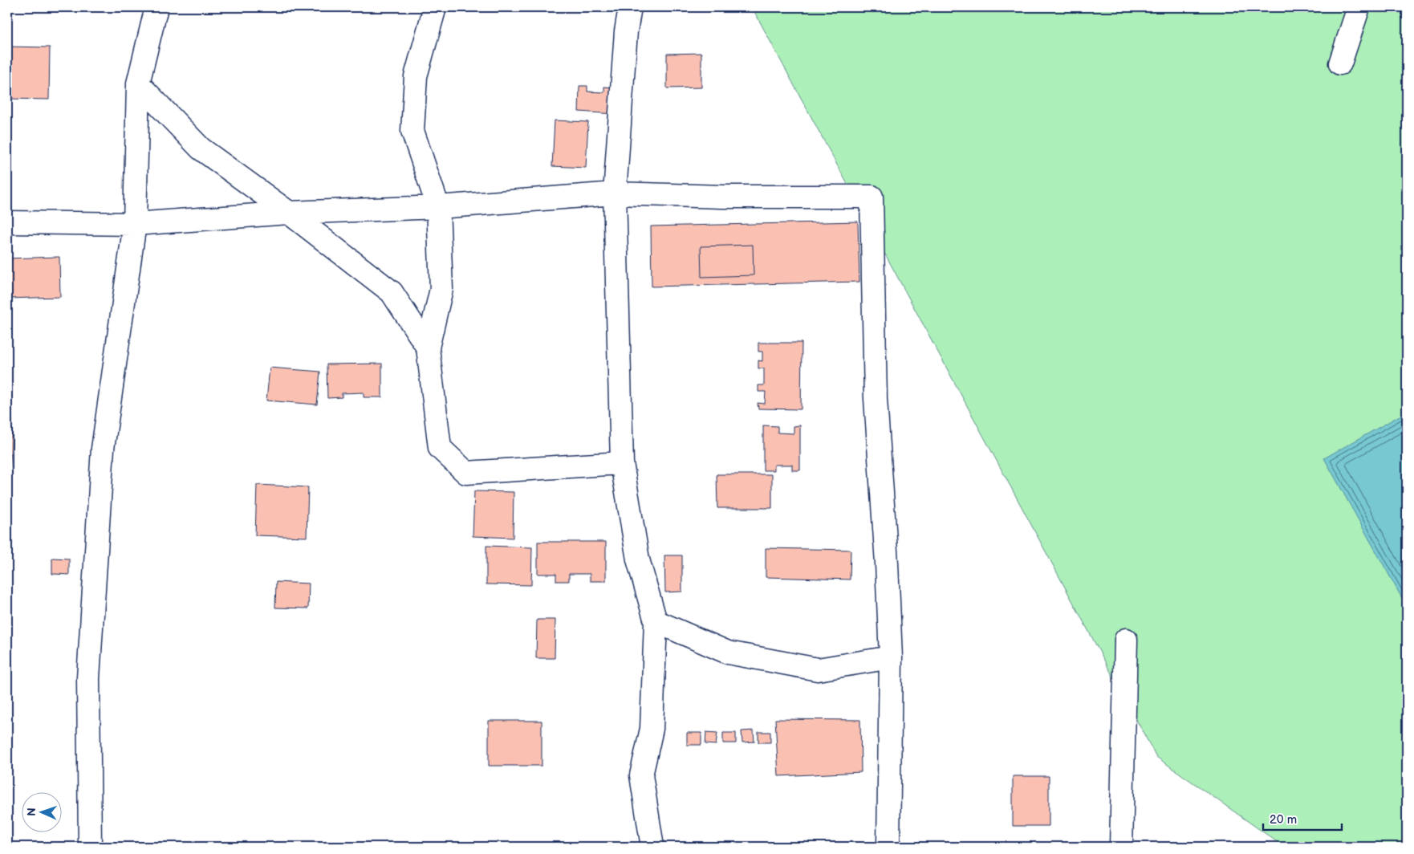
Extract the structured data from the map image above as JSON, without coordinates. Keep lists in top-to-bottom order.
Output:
{
  "scale_bar": "20 m",
  "north": "left"
}
